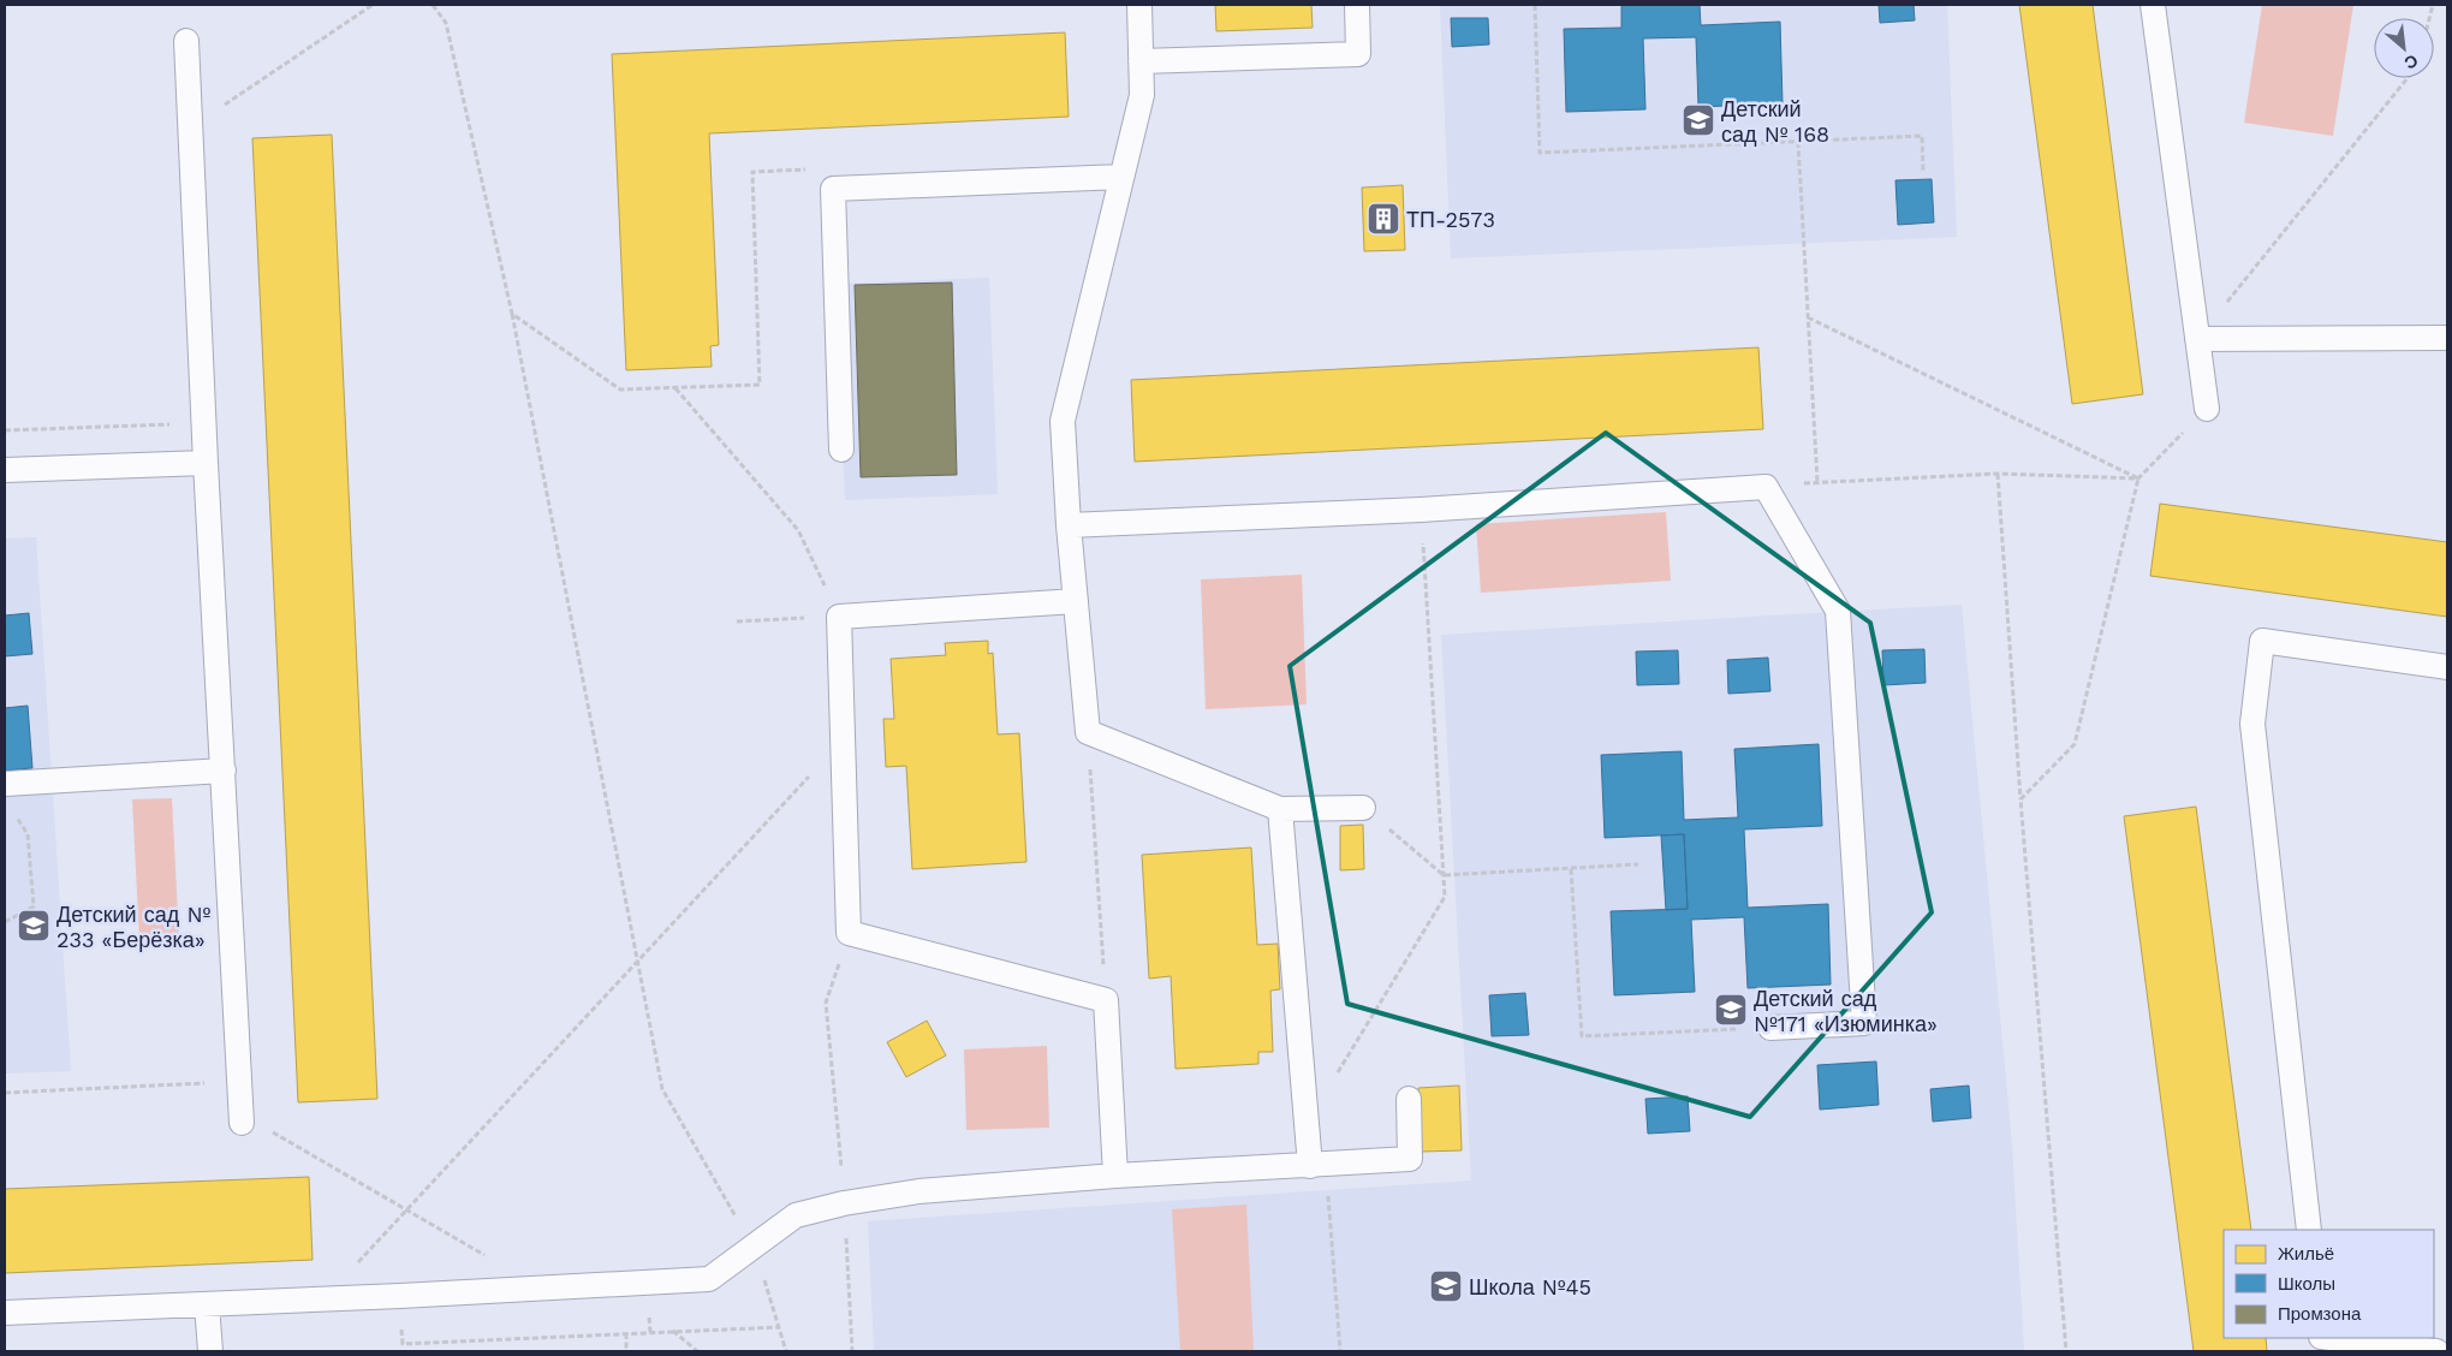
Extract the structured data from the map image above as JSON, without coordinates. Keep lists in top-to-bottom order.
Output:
{
  "places": {
    "school or university": [
      "Детский сад № 168",
      "Детский сад № 233 «Берёзка»",
      "Детский сад №171 «Изюминка»",
      "Школа №45"
    ],
    "building": ["ТП-2573"]
  },
  "legend": ["Жильё", "Школы", "Промзона"],
  "north": "bottom right"
}
